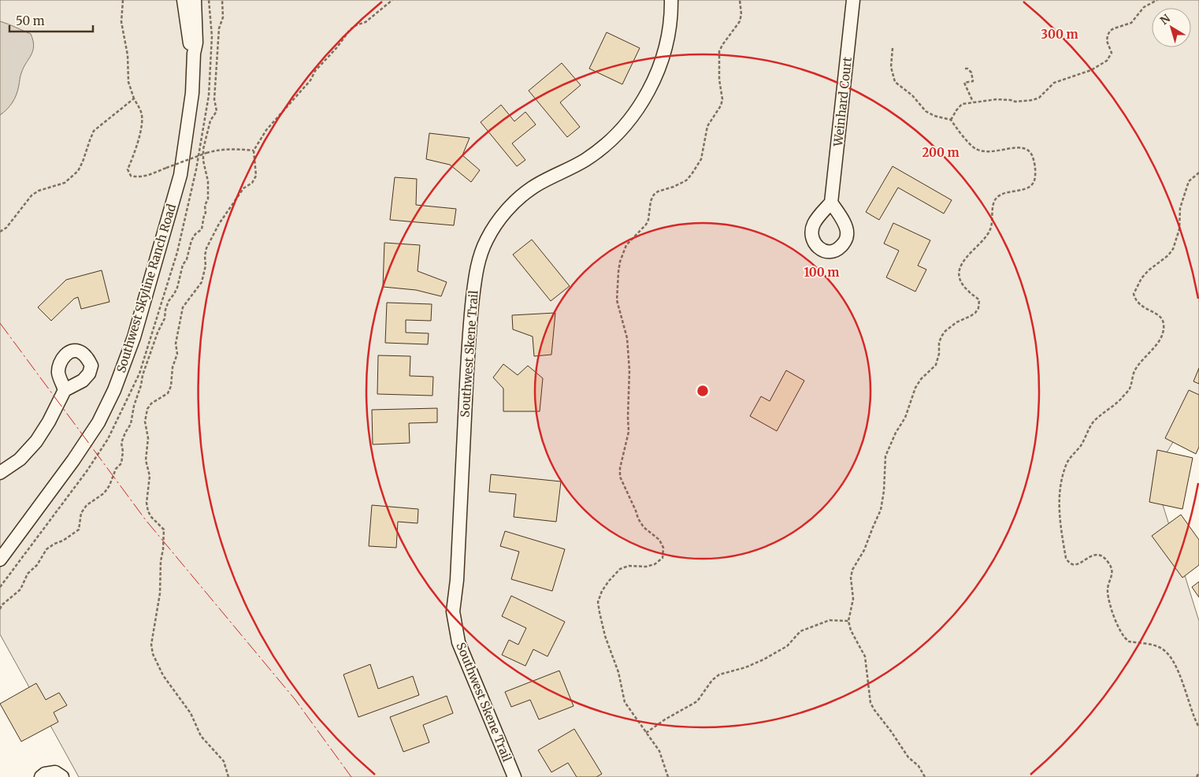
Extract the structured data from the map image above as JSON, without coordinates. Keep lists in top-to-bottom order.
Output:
{
  "streets": {
    "street": ["Weinhard Court", "Southwest Skyline Ranch Road", "Southwest Skene Trail"]
  },
  "scale_bar": "50 m",
  "north": "top left",
  "rings": ["300 m", "200 m", "100 m"]
}
